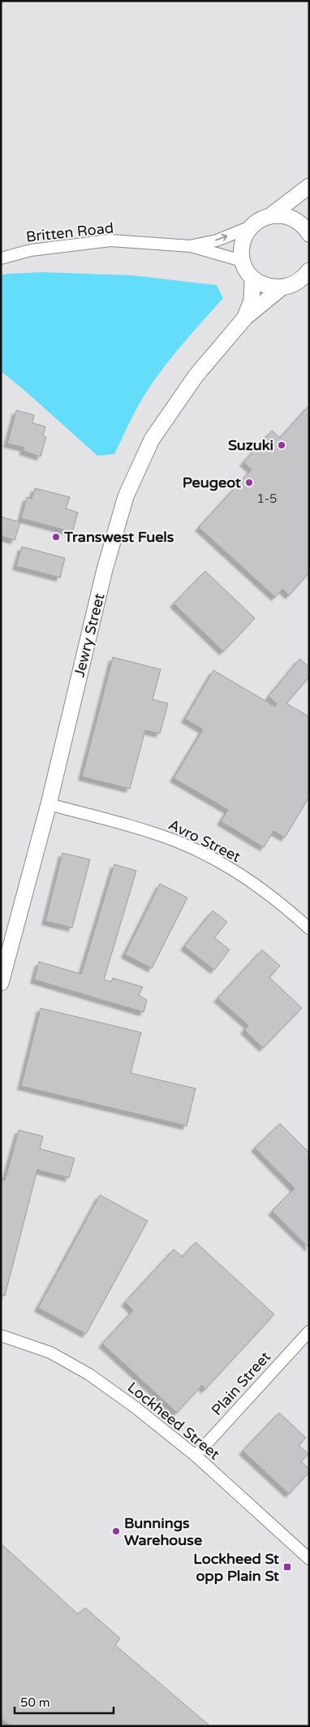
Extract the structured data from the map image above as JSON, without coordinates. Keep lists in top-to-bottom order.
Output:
{
  "streets": {
    "main road": ["Jewry Street"],
    "street": [
      "Britten Road",
      "Avro Street",
      "Plain Street",
      "Lockheed Street"
    ]
  },
  "crossings": [
    ["Jewry Street", "Avro Street"],
    ["Plain Street", "Lockheed Street"]
  ],
  "places": {
    "other": [
      "Suzuki",
      "Peugeot",
      "Transwest Fuels",
      "Bunnings Warehouse"
    ],
    "transit": ["Lockheed St opp Plain St"]
  },
  "house_numbers": ["1-5"],
  "scale_bar": "50 m"
}
